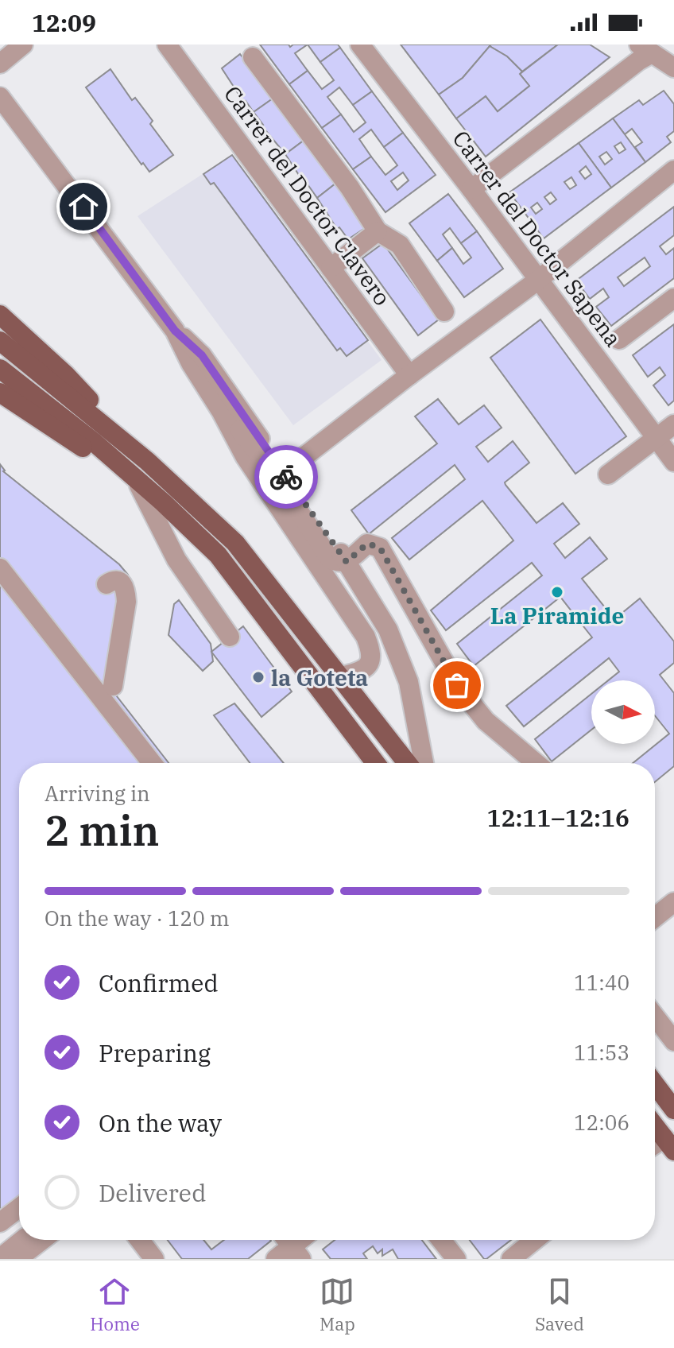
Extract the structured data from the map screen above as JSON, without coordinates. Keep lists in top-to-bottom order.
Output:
{
  "streets": {
    "street": ["Carrer del Doctor Clavero", "Carrer del Doctor Sapena"]
  },
  "places": ["La Piramide", "la Goteta"],
  "north": "right",
  "page": {
    "status": "12:09",
    "heading": ["2 min", "Arriving in", "12:11–12:16"],
    "bar": "On the way · 120 m",
    "list": [
      ["Confirmed", "11:40"],
      ["Preparing", "11:53"],
      ["On the way", "12:06"],
      "Delivered"
    ],
    "tabs": ["Home", "Map", "Saved"]
  }
}
